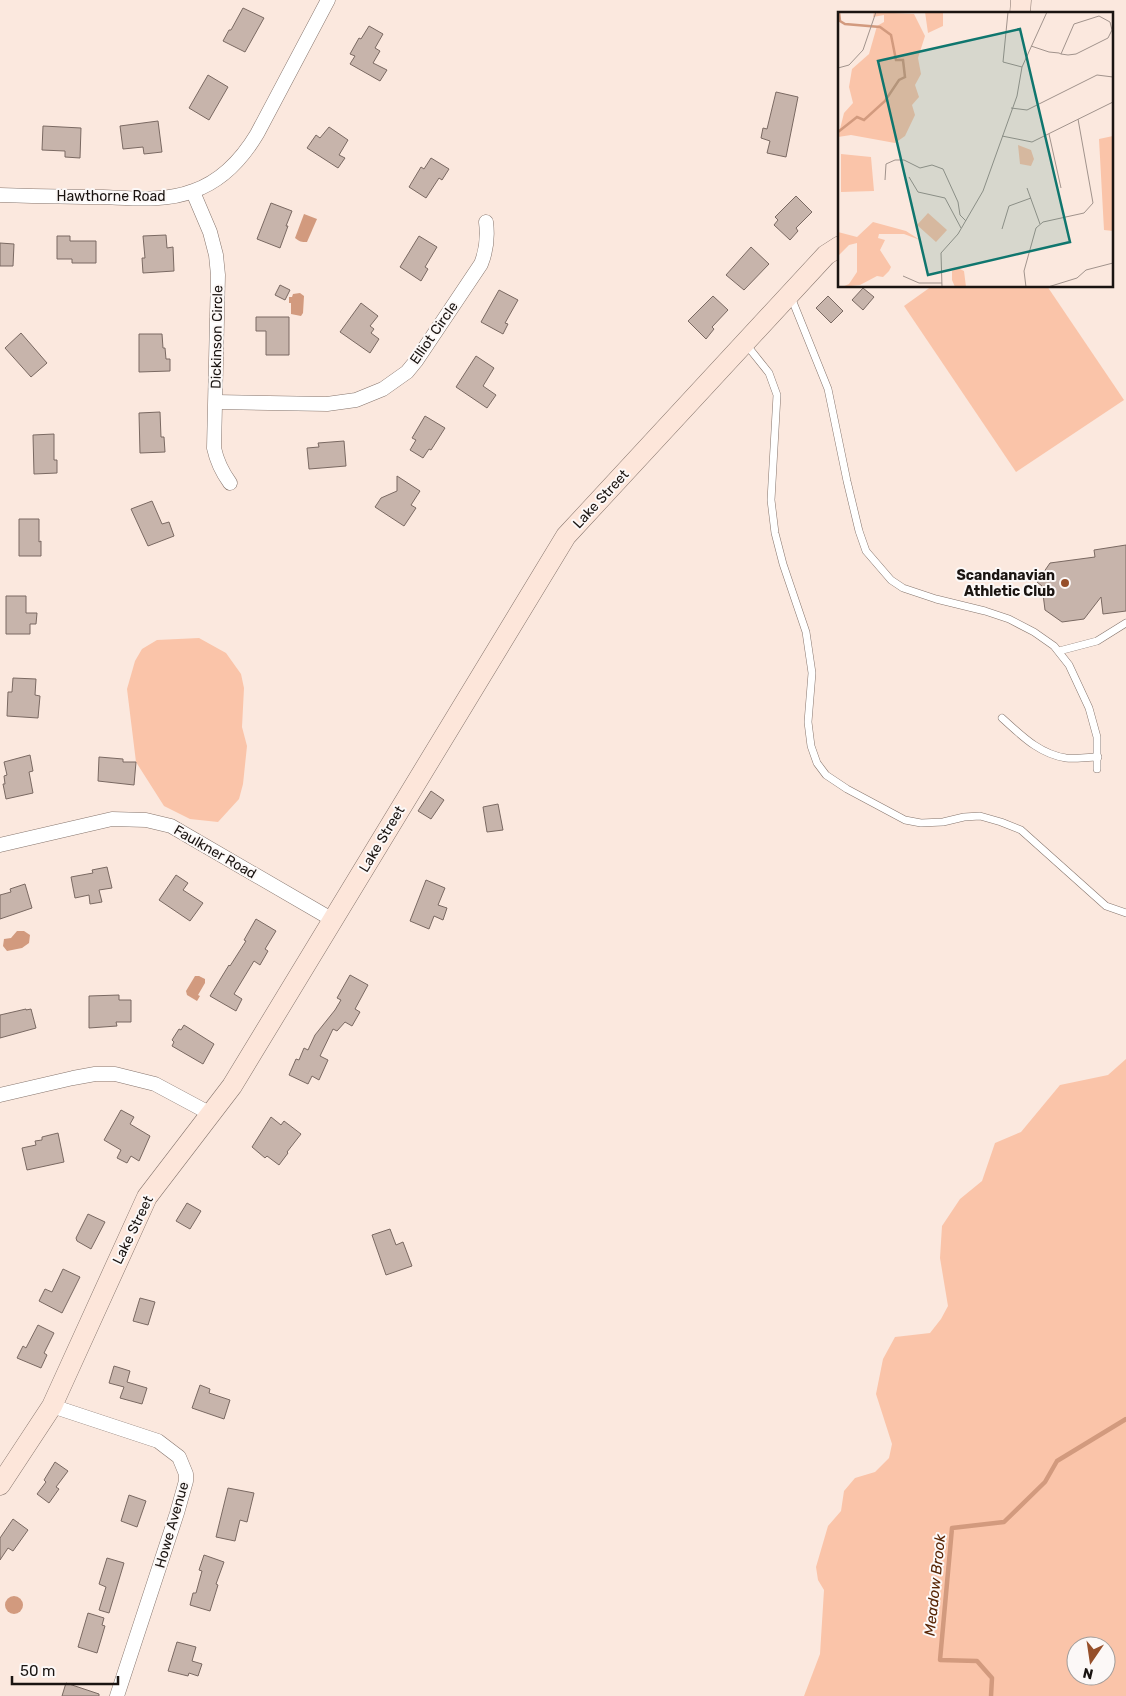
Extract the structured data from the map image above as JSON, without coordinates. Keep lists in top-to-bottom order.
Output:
{
  "streets": {
    "main road": ["Lake Street"],
    "street": [
      "Hawthorne Road",
      "Elliot Circle",
      "Dickinson Circle",
      "Faulkner Road",
      "Howe Avenue"
    ]
  },
  "crossings": [
    ["Hawthorne Road", "Dickinson Circle"],
    ["Elliot Circle", "Dickinson Circle"],
    ["Lake Street", "Faulkner Road"],
    ["Lake Street", "Howe Avenue"]
  ],
  "water": ["Meadow Brook"],
  "places": ["Scandanavian Athletic Club"],
  "scale_bar": "50 m",
  "north": "bottom"
}
